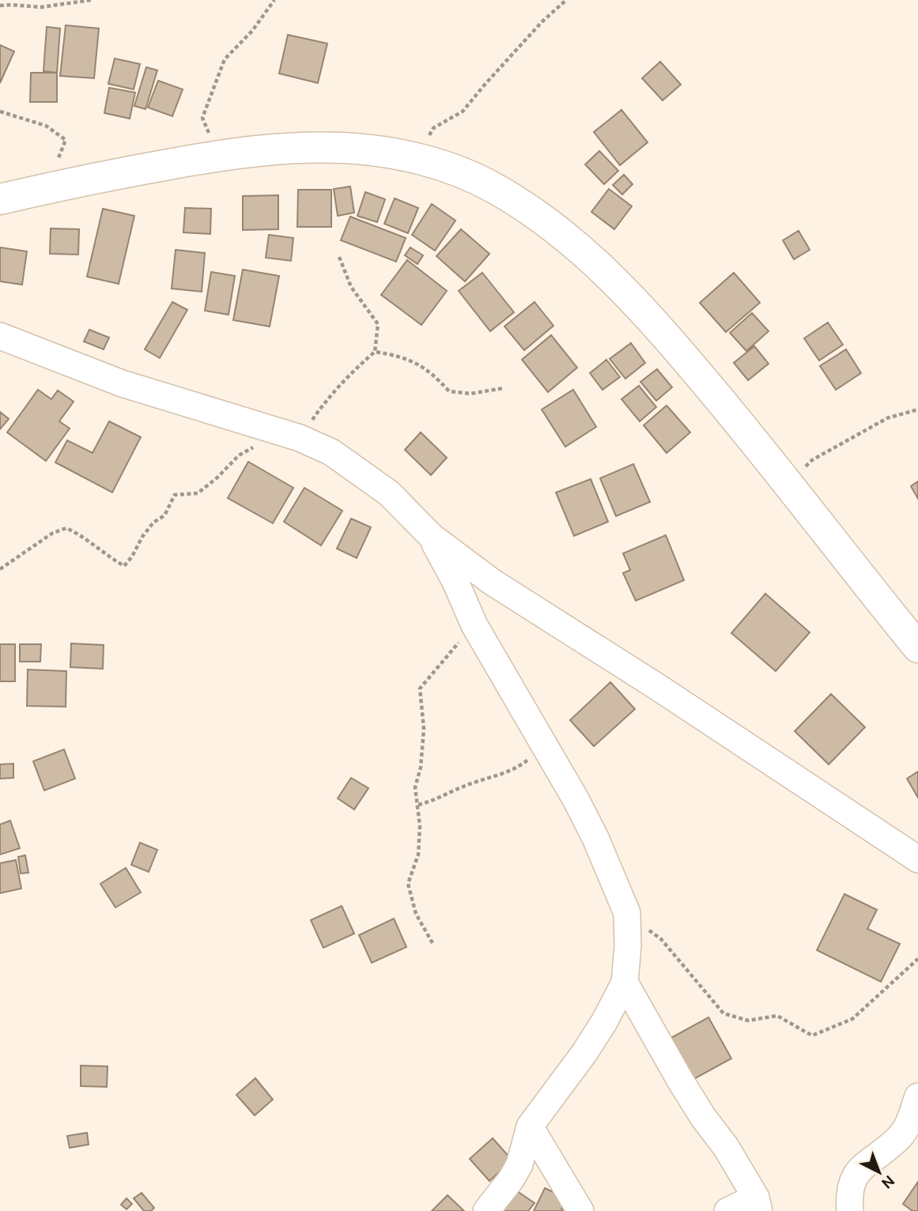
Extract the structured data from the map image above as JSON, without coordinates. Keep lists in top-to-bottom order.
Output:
{
  "north": "bottom right"
}
